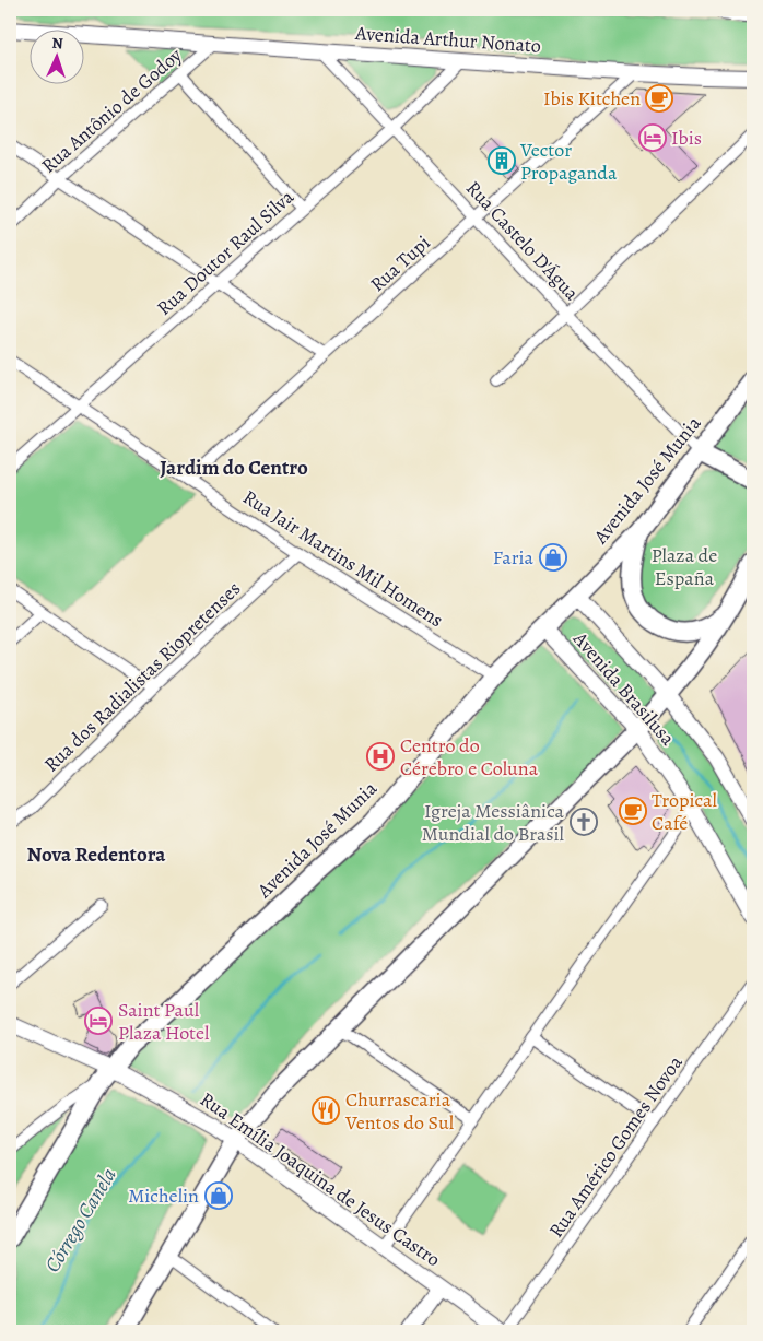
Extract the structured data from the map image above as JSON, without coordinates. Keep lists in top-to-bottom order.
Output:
{
  "streets": {
    "main road": [
      "Avenida Arthur Nonato",
      "Avenida José Munia",
      "Avenida Brasilusa",
      "Rua Emília Joaquina de Jesus Castro"
    ],
    "street": [
      "Rua Antônio de Godoy",
      "Rua Castelo D'Água",
      "Rua Doutor Raul Silva",
      "Rua Tupi",
      "Rua Jair Martins Mil Homens",
      "Rua dos Radialistas Riopretenses",
      "Rua Américo Gomes Novoa"
    ]
  },
  "crossings": [
    ["Avenida Arthur Nonato", "Rua Antônio de Godoy"],
    ["Avenida Arthur Nonato", "Rua Castelo D'Água"],
    ["Avenida Arthur Nonato", "Rua Doutor Raul Silva"],
    ["Avenida Arthur Nonato", "Rua Tupi"],
    ["Rua Castelo D'Água", "Rua Doutor Raul Silva"],
    ["Rua Castelo D'Água", "Rua Tupi"],
    ["Rua Castelo D'Água", "Avenida José Munia"],
    ["Rua Doutor Raul Silva", "Rua Jair Martins Mil Homens"],
    ["Rua Tupi", "Rua Jair Martins Mil Homens"],
    ["Avenida José Munia", "Rua Jair Martins Mil Homens"],
    ["Avenida José Munia", "Avenida Brasilusa"],
    ["Avenida José Munia", "Rua Emília Joaquina de Jesus Castro"],
    ["Rua Jair Martins Mil Homens", "Rua dos Radialistas Riopretenses"]
  ],
  "districts": ["Jardim do Centro", "Nova Redentora"],
  "water": ["Córrego Canela"],
  "parks": ["Plaza de España"],
  "places": {
    "cafe": ["Ibis Kitchen", "Tropical Café"],
    "hotel": ["Ibis", "Saint Paul Plaza Hotel"],
    "building": ["Vector Propaganda"],
    "shop": ["Faria", "Michelin"],
    "hospital": ["Centro do Cérebro e Coluna"],
    "church": ["Igreja Messiânica Mundial do Brasil"],
    "restaurant": ["Churrascaria Ventos do Sul"]
  },
  "north": "top"
}
